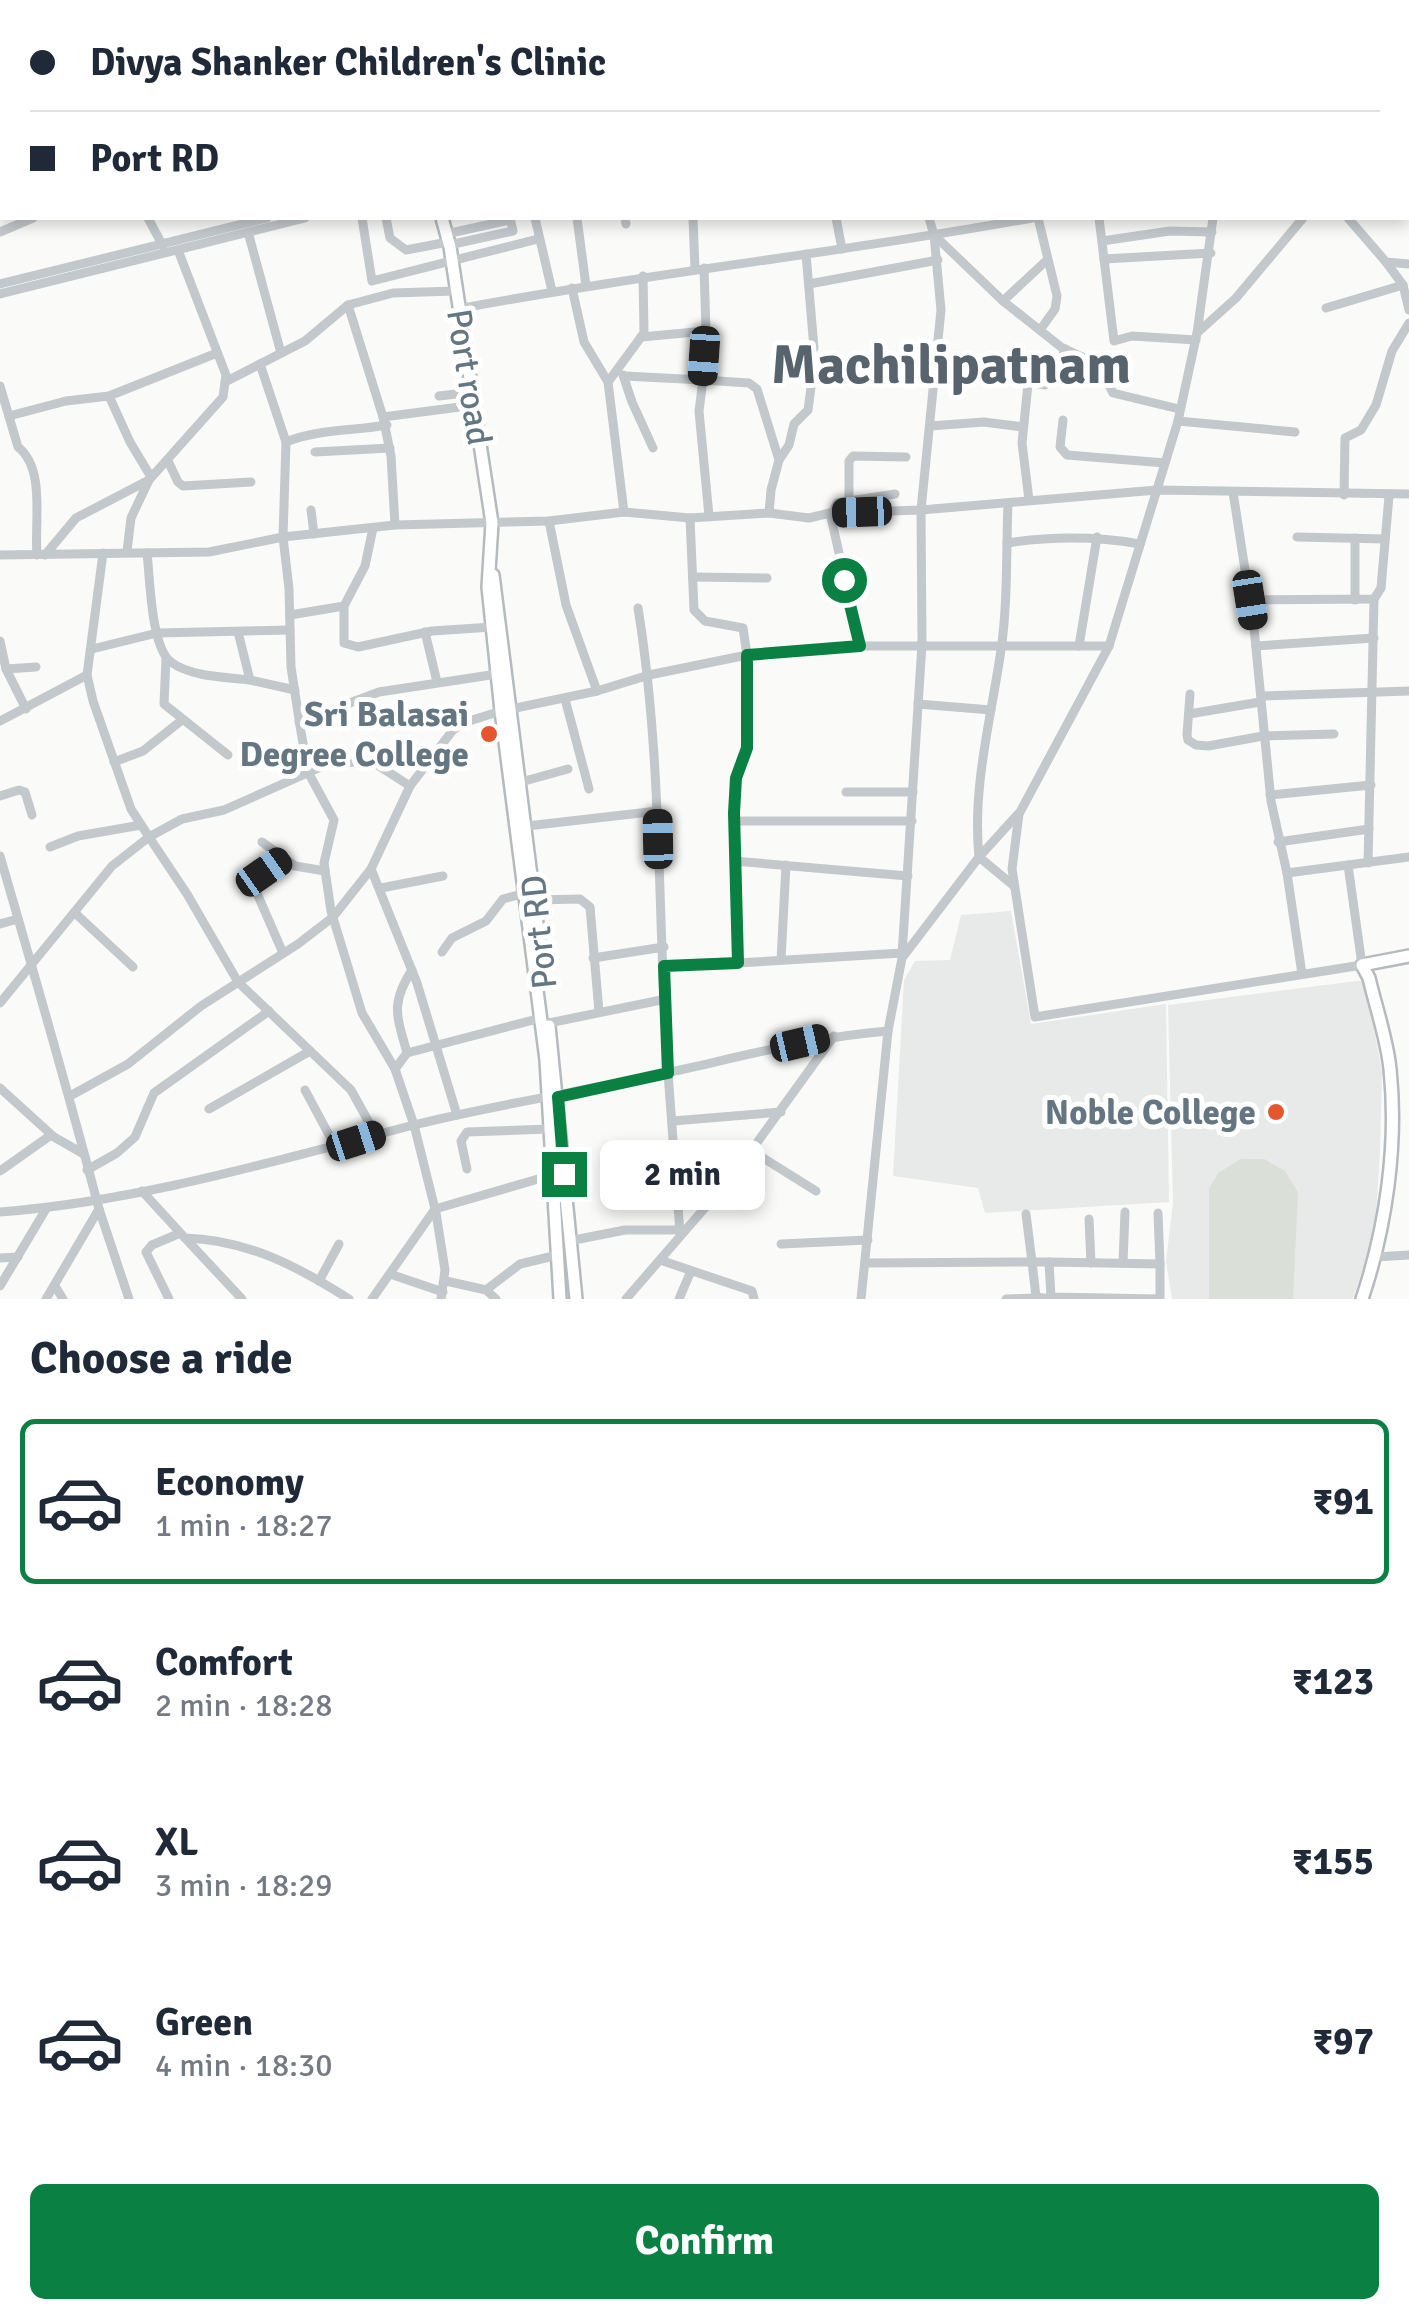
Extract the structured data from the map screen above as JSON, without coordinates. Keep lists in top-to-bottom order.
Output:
{
  "streets": {
    "main road": ["Port road", "Port RD"]
  },
  "crossings": [
    ["Port road", "Port RD"]
  ],
  "districts": ["Machilipatnam"],
  "places": ["Sri Balasai Degree College", "Noble College"],
  "page": {
    "banner": ["Divya Shanker Children's Clinic", "Port RD"],
    "bubble": "2 min",
    "heading": "Choose a ride",
    "list": [
      {
        "name": "Economy",
        "note": "1 min · 18:27",
        "value": "₹91"
      },
      {
        "name": "Comfort",
        "note": "2 min · 18:28",
        "value": "₹123"
      },
      {
        "name": "XL",
        "note": "3 min · 18:29",
        "value": "₹155"
      },
      {
        "name": "Green",
        "note": "4 min · 18:30",
        "value": "₹97"
      }
    ],
    "buttons": "Confirm"
  }
}
